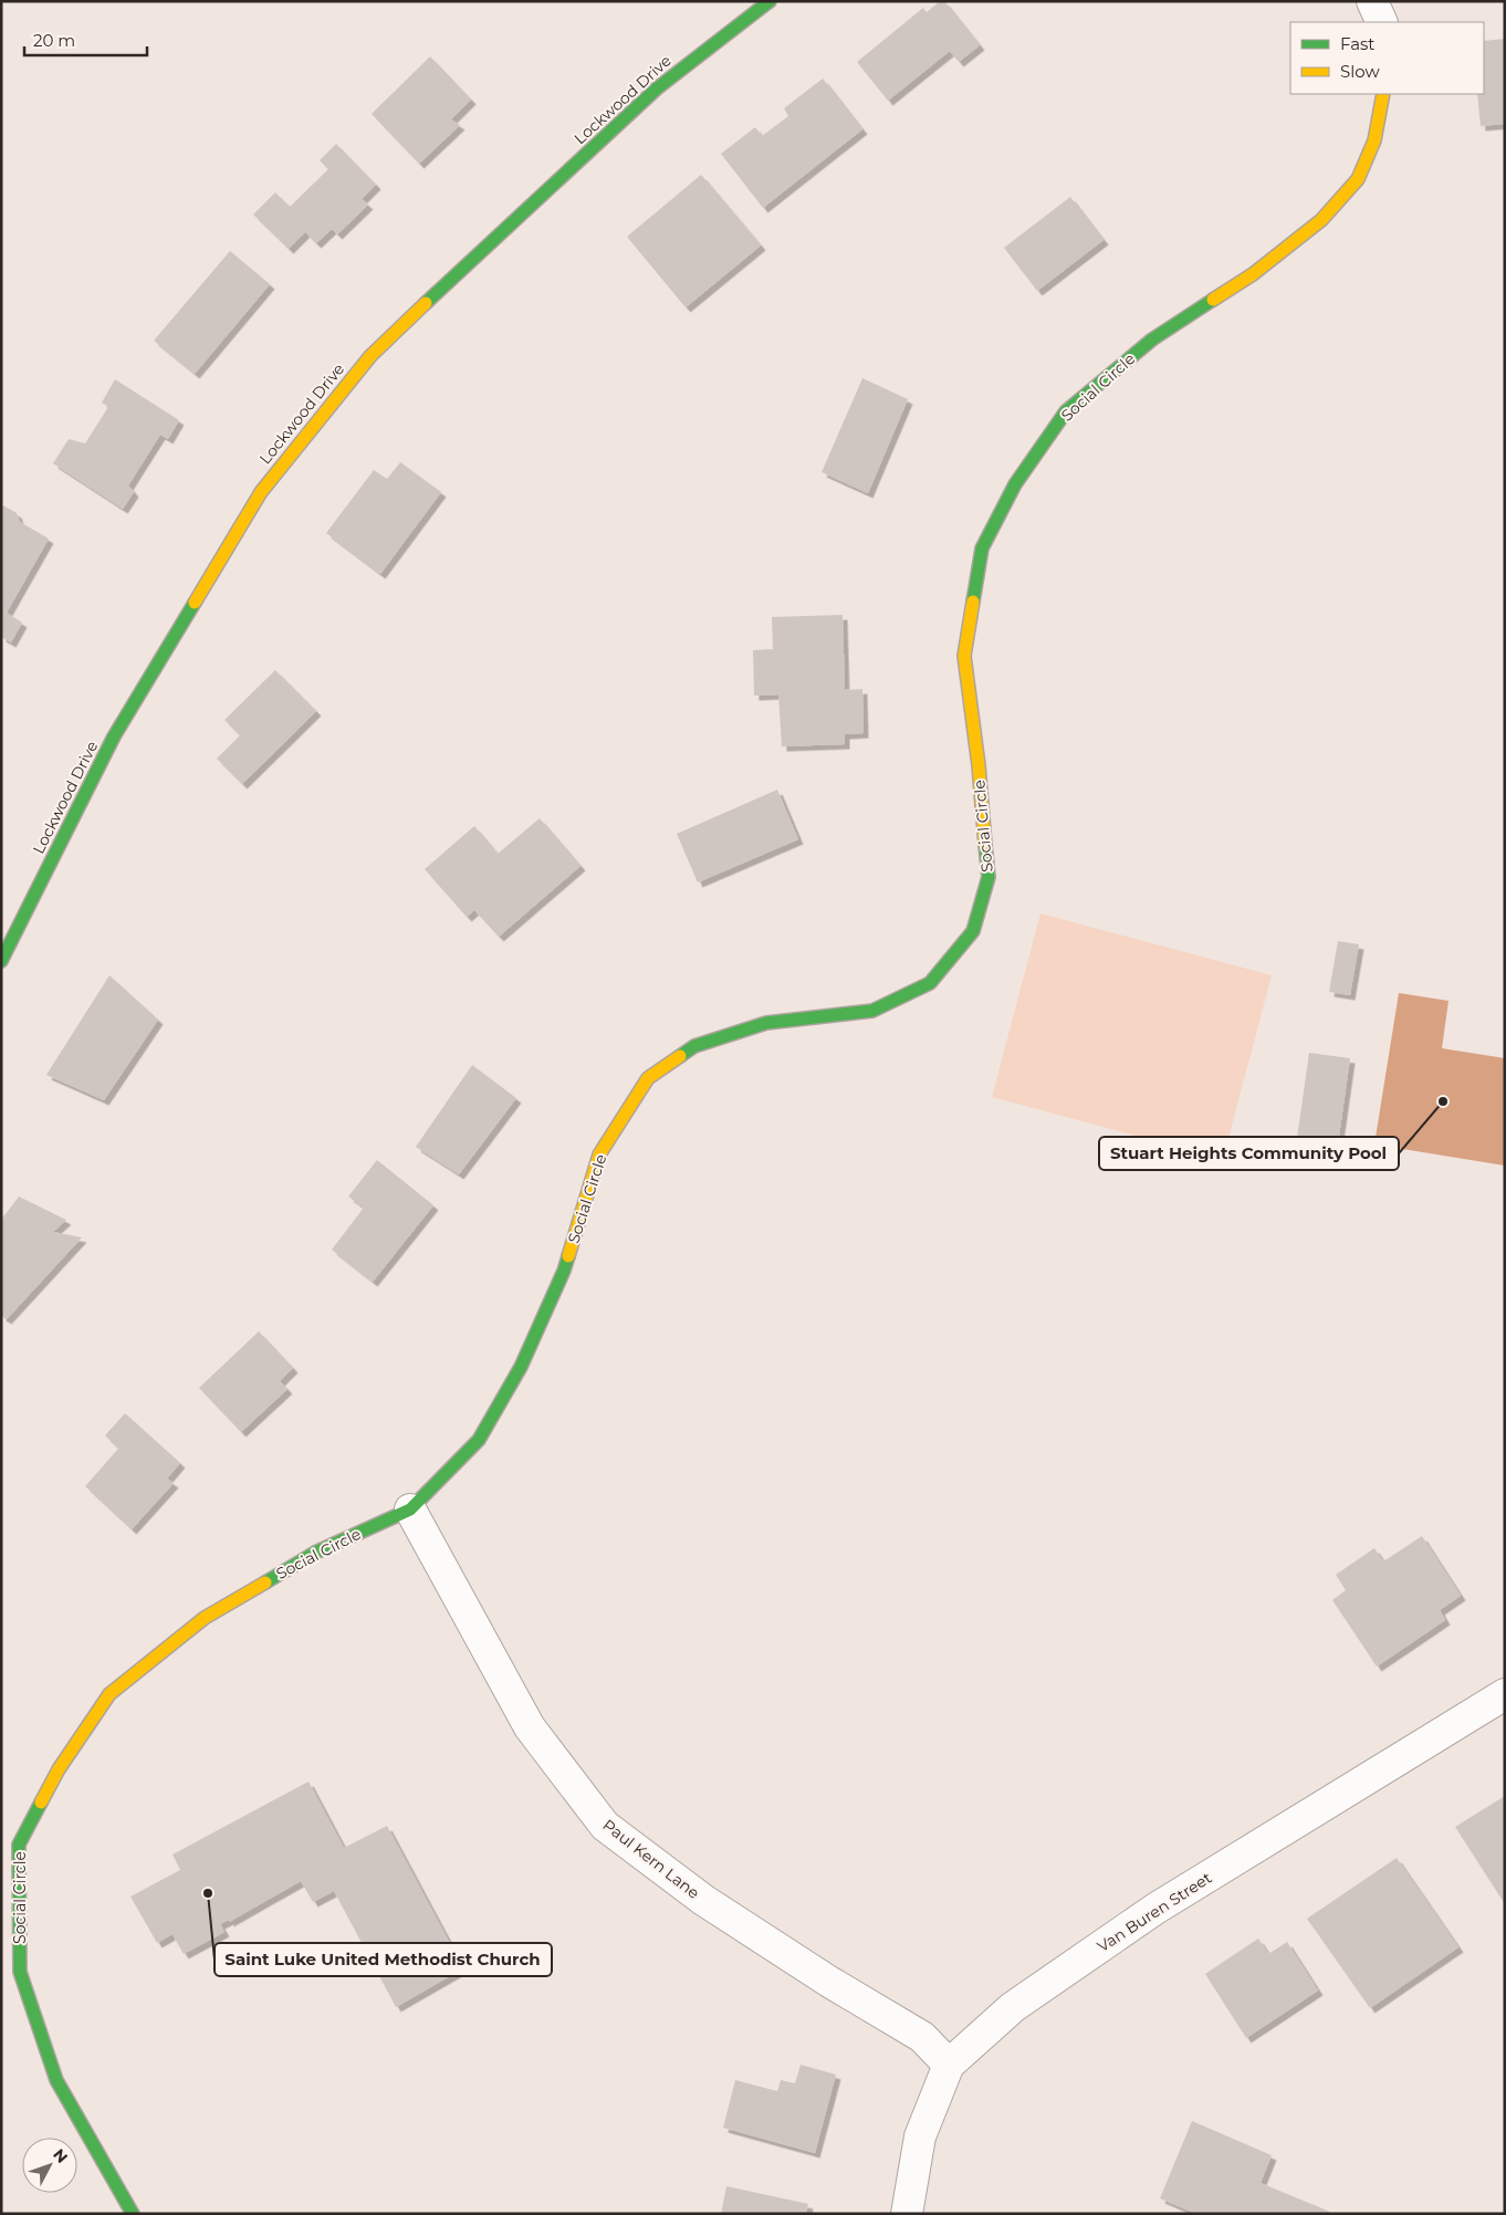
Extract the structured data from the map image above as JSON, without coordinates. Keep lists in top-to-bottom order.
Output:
{
  "streets": {
    "street": [
      "Lockwood Drive",
      "Social Circle",
      "Paul Kern Lane",
      "Van Buren Street"
    ]
  },
  "crossings": [
    ["Social Circle", "Paul Kern Lane"],
    ["Paul Kern Lane", "Van Buren Street"]
  ],
  "places": ["Stuart Heights Community Pool", "Saint Luke United Methodist Church"],
  "legend": ["Fast", "Slow"],
  "scale_bar": "20 m",
  "north": "top right"
}
